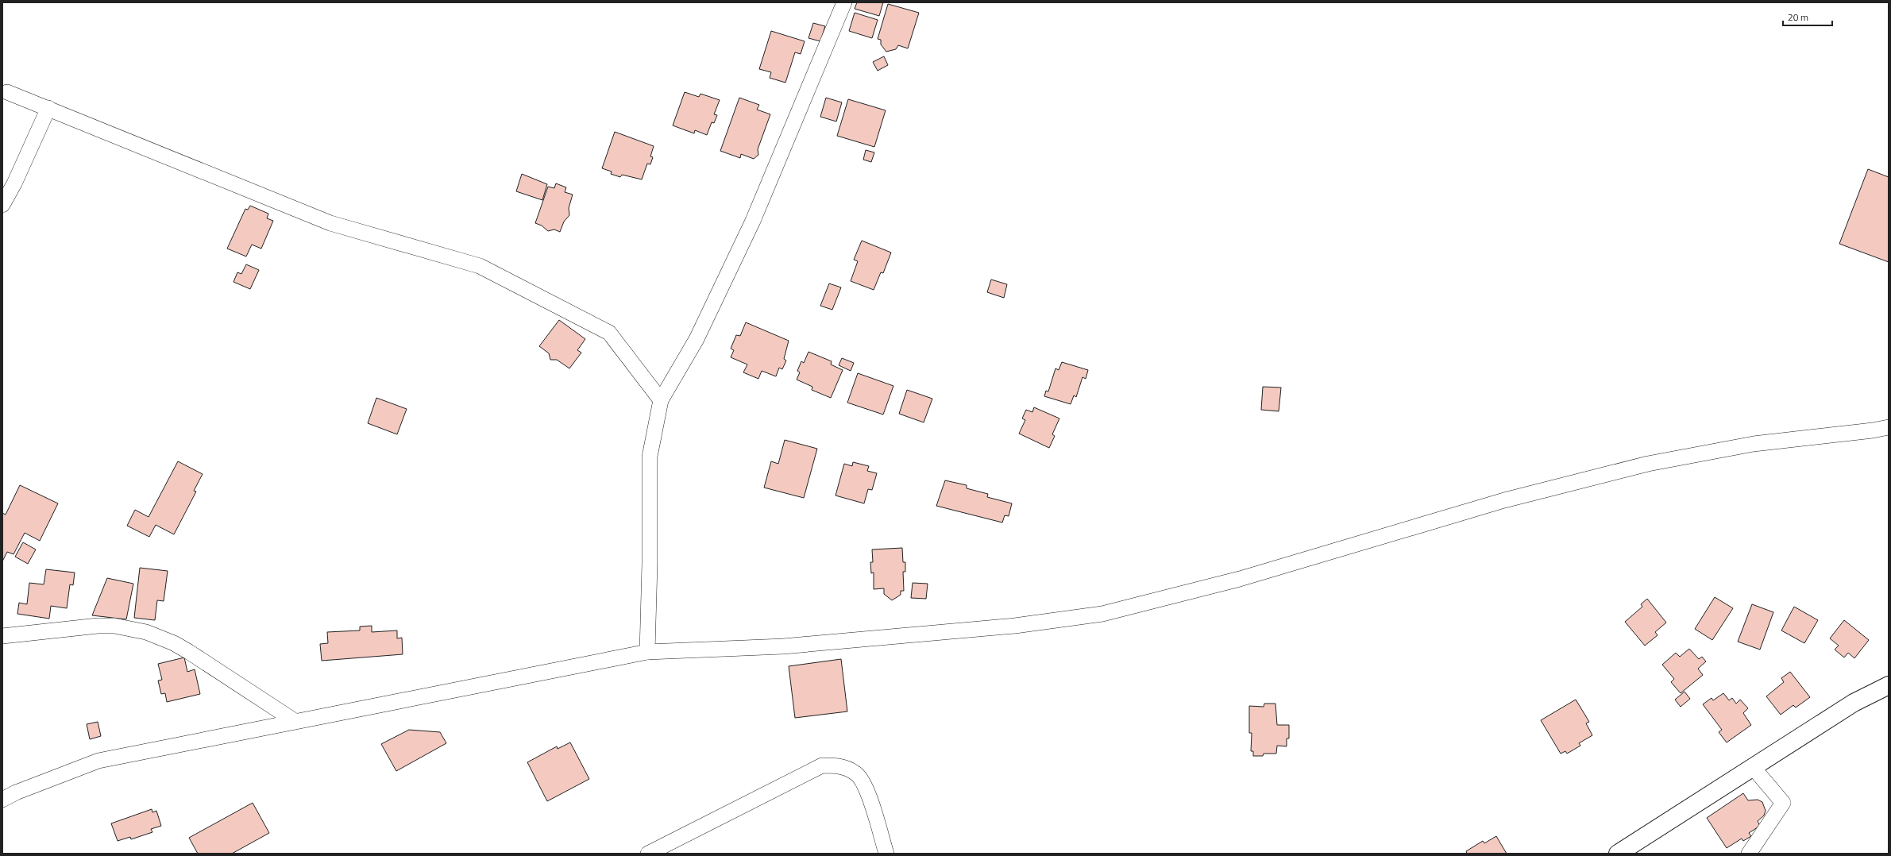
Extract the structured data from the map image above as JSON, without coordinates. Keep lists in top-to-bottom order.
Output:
{
  "scale_bar": "20 m"
}
